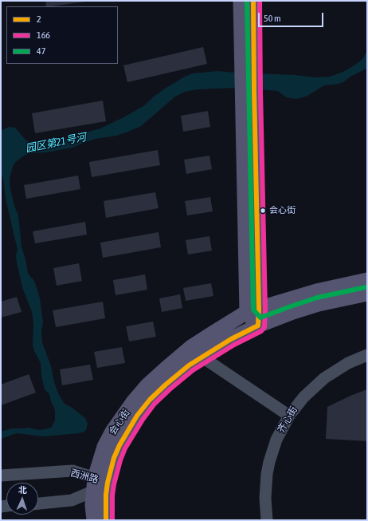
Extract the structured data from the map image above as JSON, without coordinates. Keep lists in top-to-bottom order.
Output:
{
  "streets": {
    "main road": ["会心街"],
    "street": ["齐心街", "西洲路"]
  },
  "crossings": [
    ["会心街", "西洲路"]
  ],
  "water": ["园区第21号河"],
  "places": ["会心街"],
  "lines": ["transit line 2", "transit line 166", "transit line 47"],
  "legend": ["2", "166", "47"],
  "scale_bar": "50 m",
  "north": "top"
}
